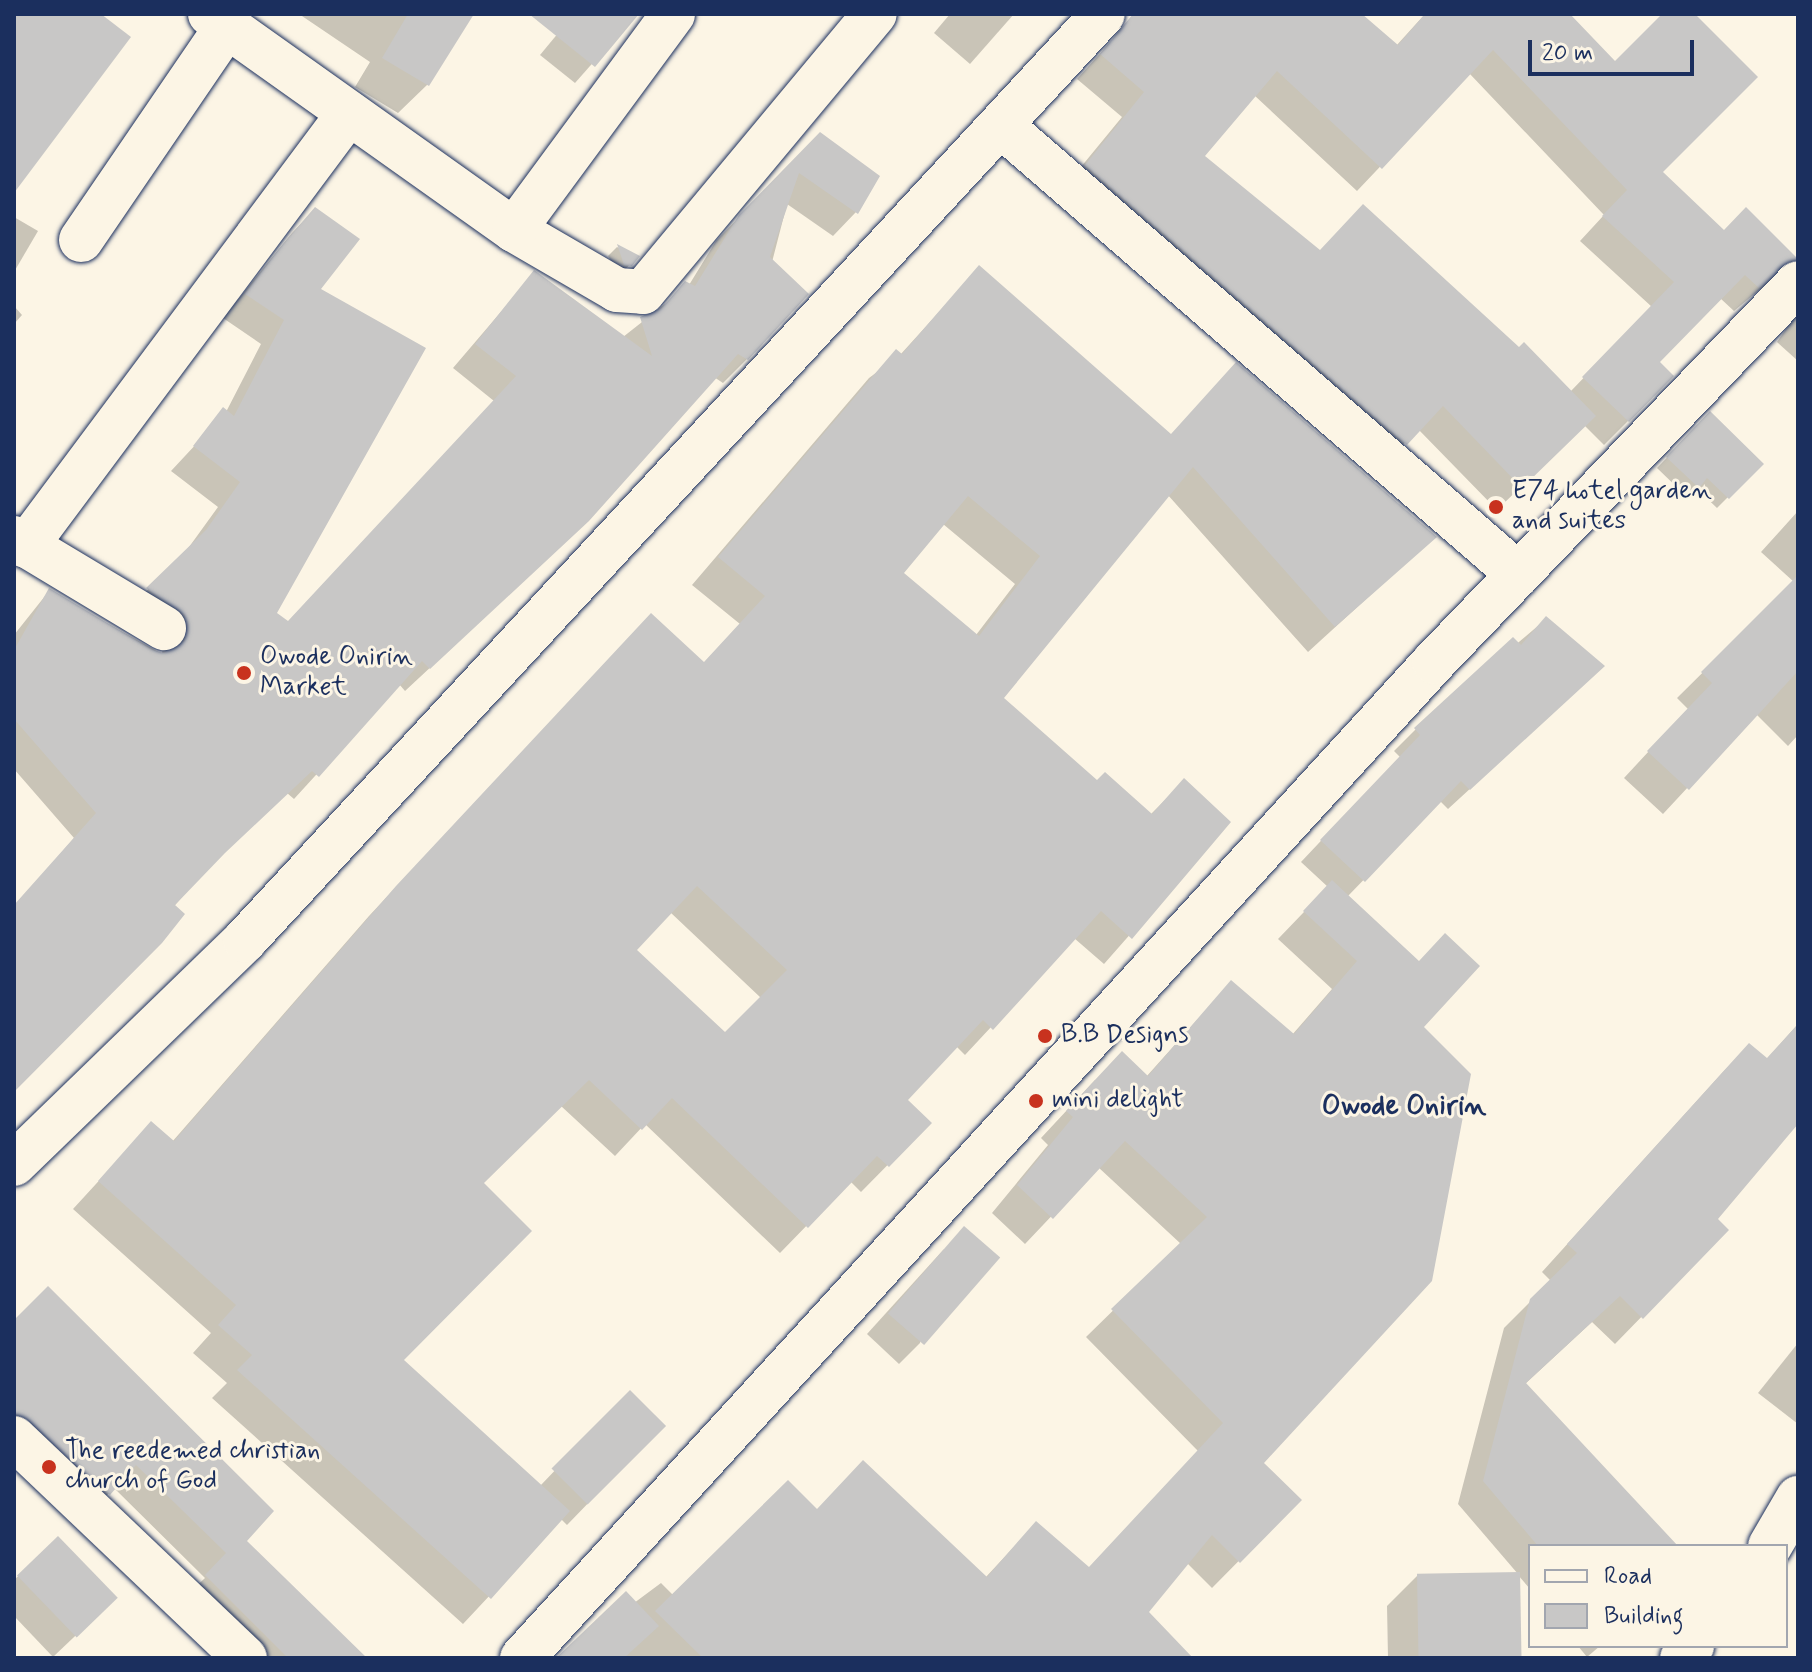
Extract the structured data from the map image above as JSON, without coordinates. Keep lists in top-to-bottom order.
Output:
{
  "districts": ["Owode Onirin"],
  "places": [
    "E74 hotel garden and suites",
    "Owode Onirin Market",
    "B.B Designs",
    "mini delight",
    "The reedemed christian church of God"
  ],
  "legend": ["Road", "Building"],
  "scale_bar": "20 m"
}
